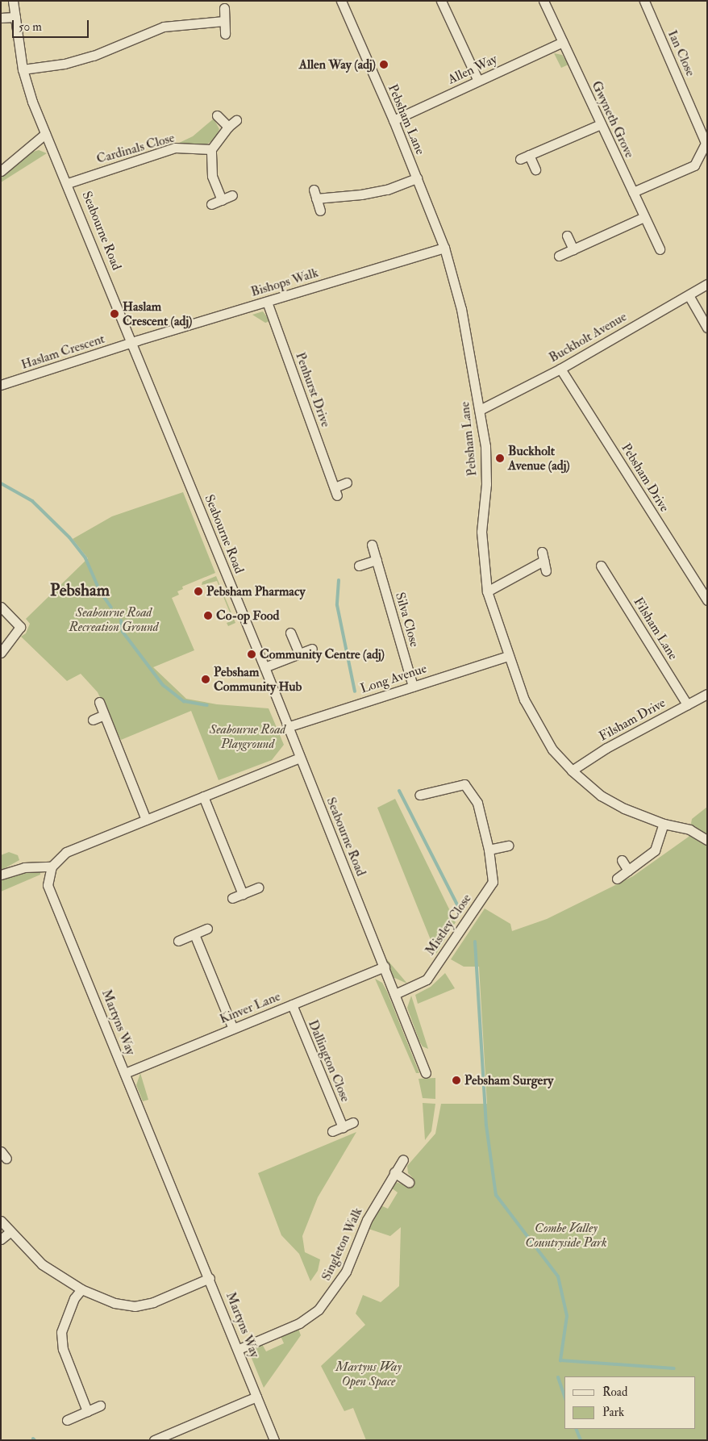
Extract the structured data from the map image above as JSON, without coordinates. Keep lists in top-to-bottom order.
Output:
{
  "streets": {
    "street": [
      "Ian Close",
      "Allen Way",
      "Pebsham Lane",
      "Gwyneth Grove",
      "Cardinals Close",
      "Seabourne Road",
      "Bishops Walk",
      "Buckholt Avenue",
      "Haslam Crescent",
      "Penhurst Drive",
      "Pebsham Drive",
      "Silva Close",
      "Filsham Lane",
      "Long Avenue",
      "Filsham Drive",
      "Mistley Close",
      "Kinver Lane",
      "Martyns Way",
      "Dallington Close",
      "Singleton Walk"
    ]
  },
  "crossings": [
    ["Ian Close", "Gwyneth Grove"],
    ["Allen Way", "Pebsham Lane"],
    ["Allen Way", "Gwyneth Grove"],
    ["Pebsham Lane", "Bishops Walk"],
    ["Pebsham Lane", "Buckholt Avenue"],
    ["Pebsham Lane", "Long Avenue"],
    ["Pebsham Lane", "Filsham Drive"],
    ["Cardinals Close", "Seabourne Road"],
    ["Seabourne Road", "Bishops Walk"],
    ["Seabourne Road", "Haslam Crescent"],
    ["Seabourne Road", "Long Avenue"],
    ["Seabourne Road", "Mistley Close"],
    ["Seabourne Road", "Kinver Lane"],
    ["Bishops Walk", "Haslam Crescent"],
    ["Bishops Walk", "Penhurst Drive"],
    ["Buckholt Avenue", "Pebsham Drive"],
    ["Silva Close", "Long Avenue"],
    ["Filsham Lane", "Filsham Drive"],
    ["Kinver Lane", "Martyns Way"],
    ["Kinver Lane", "Dallington Close"],
    ["Martyns Way", "Singleton Walk"]
  ],
  "districts": ["Pebsham"],
  "parks": [
    "Seabourne Road Recreation Ground",
    "Seabourne Road Playground",
    "Combe Valley Countryside Park",
    "Martyns Way Open Space"
  ],
  "places": [
    "Allen Way (adj)",
    "Haslam Crescent (adj)",
    "Buckholt Avenue (adj)",
    "Pebsham Pharmacy",
    "Co-op Food",
    "Community Centre (adj)",
    "Pebsham Community Hub",
    "Pebsham Surgery"
  ],
  "legend": ["Road", "Park"],
  "scale_bar": "50 m"
}
